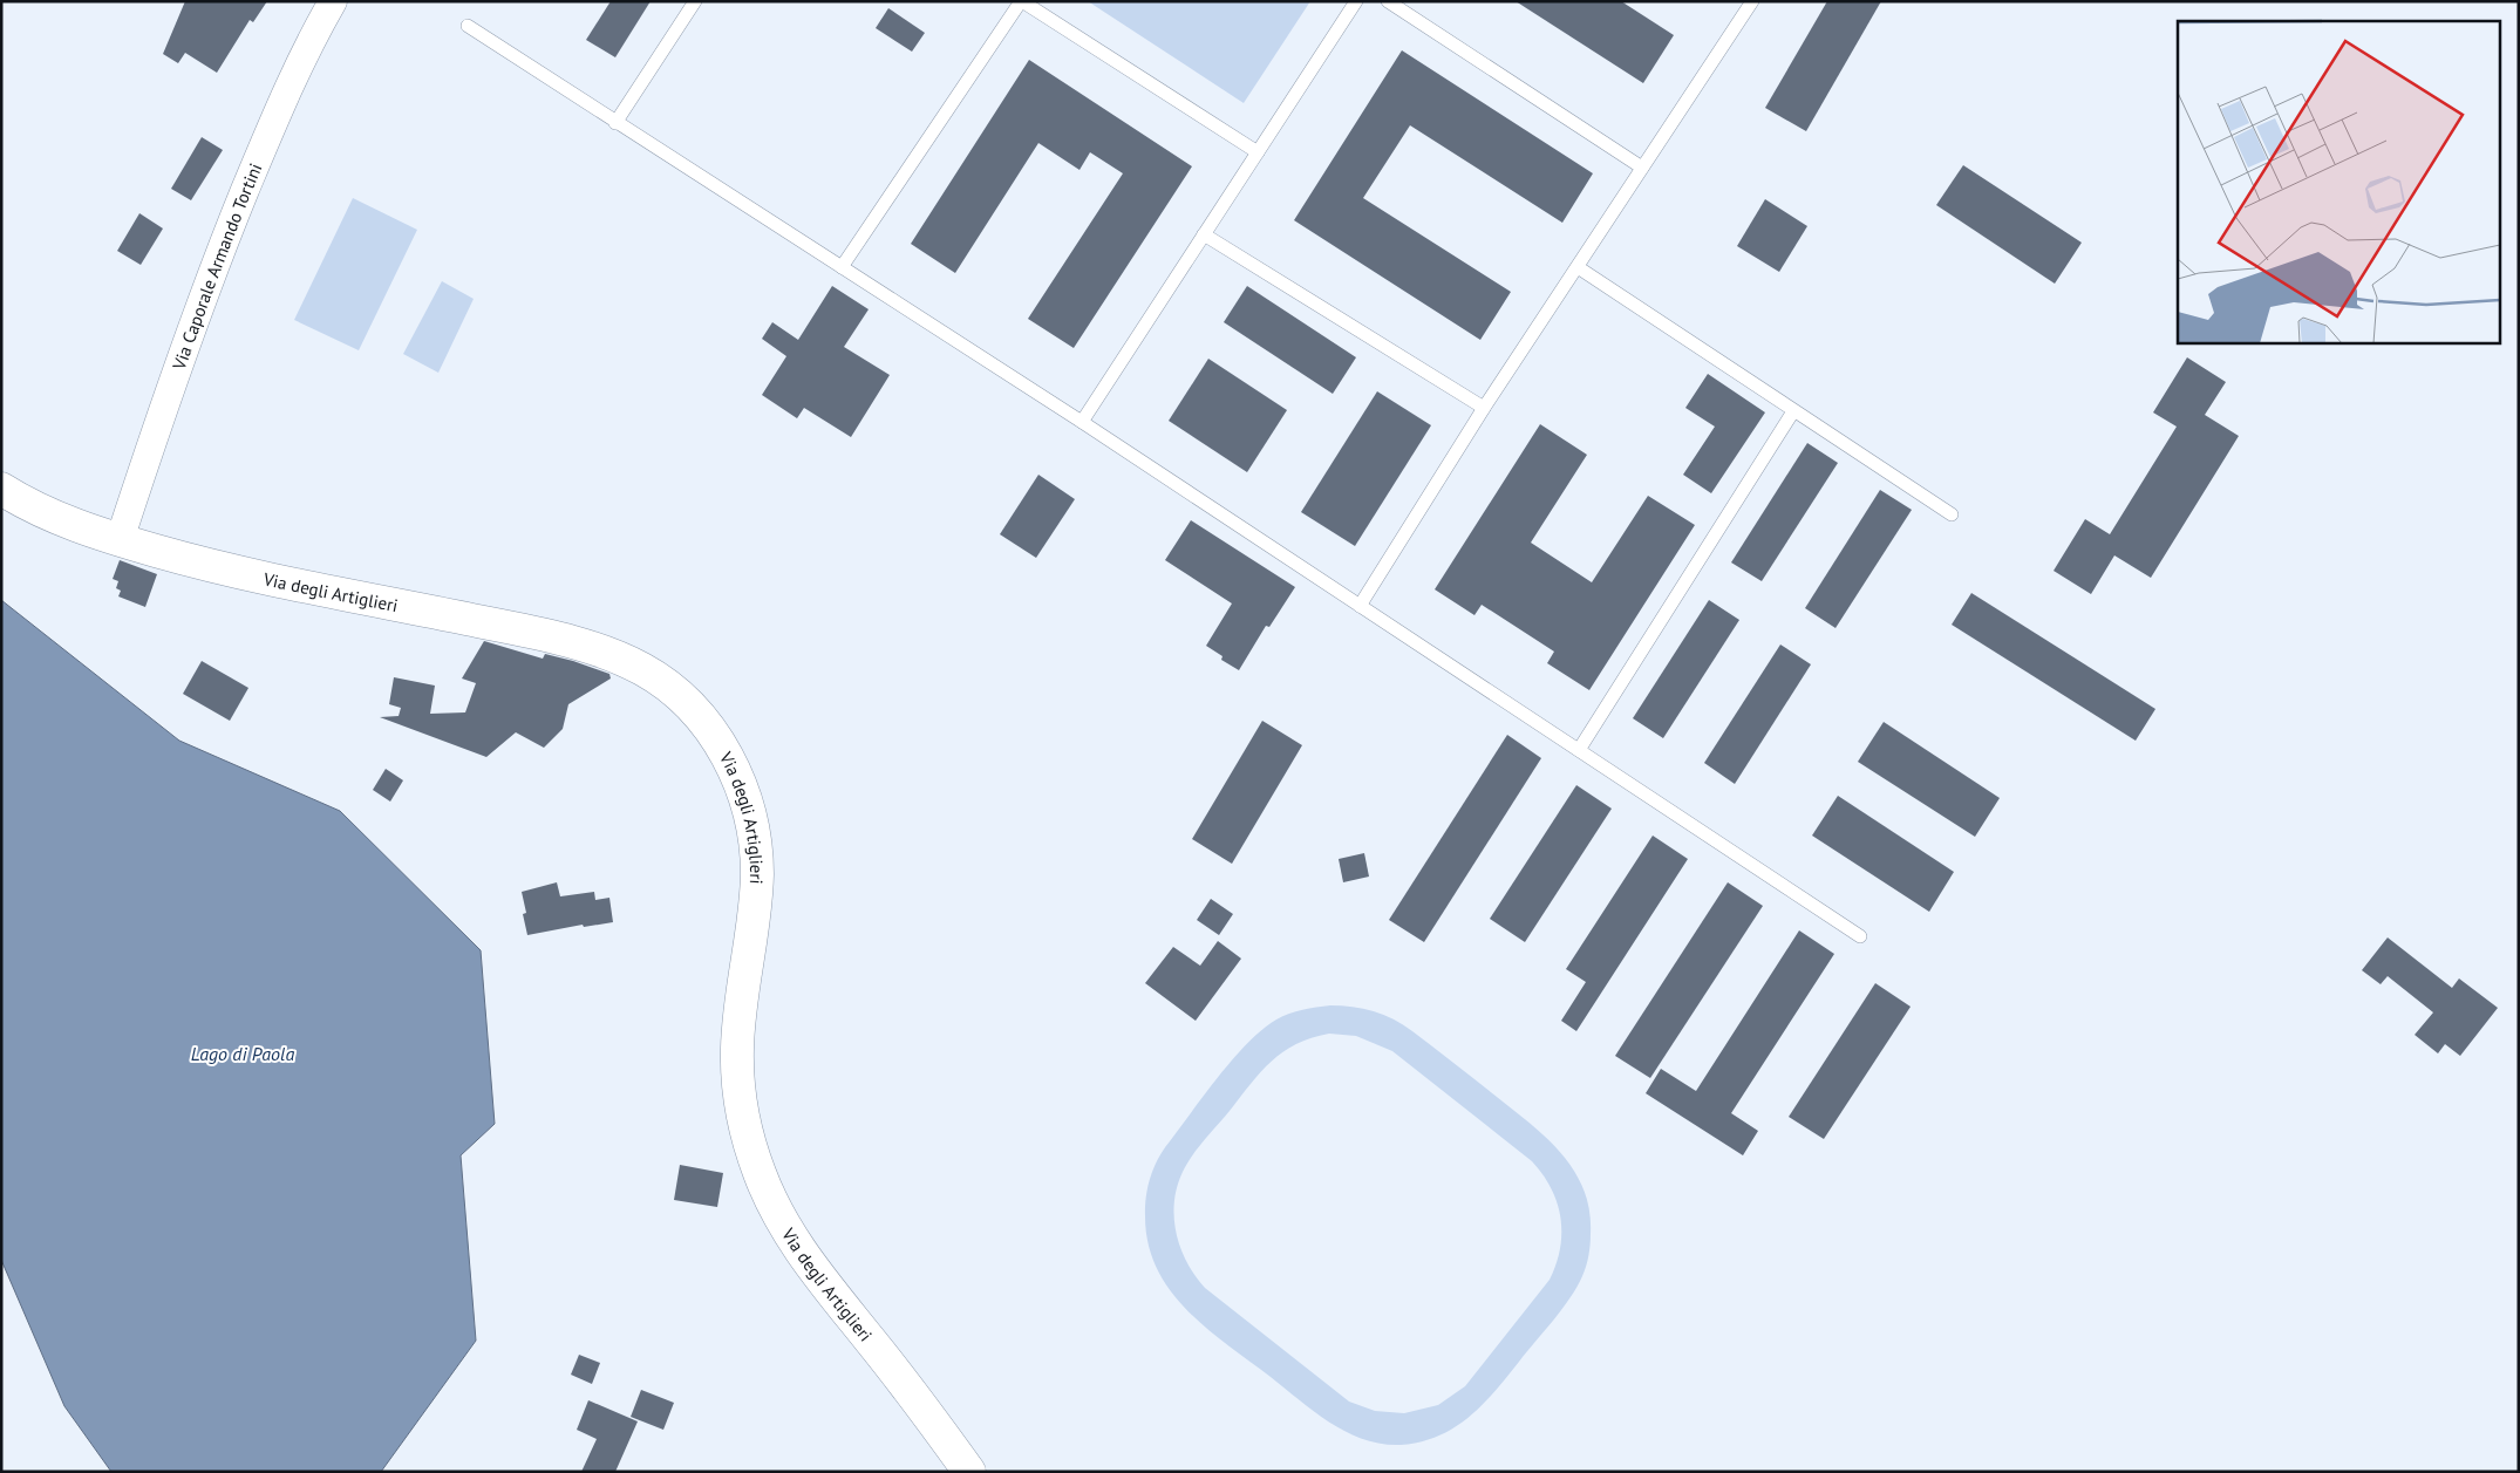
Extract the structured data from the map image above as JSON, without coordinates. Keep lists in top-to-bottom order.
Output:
{
  "streets": {
    "street": ["Via Caporale Armando Tortini", "Via degli Artiglieri"]
  },
  "crossings": [
    ["Via Caporale Armando Tortini", "Via degli Artiglieri"]
  ],
  "water": ["Lago di Paola"]
}
